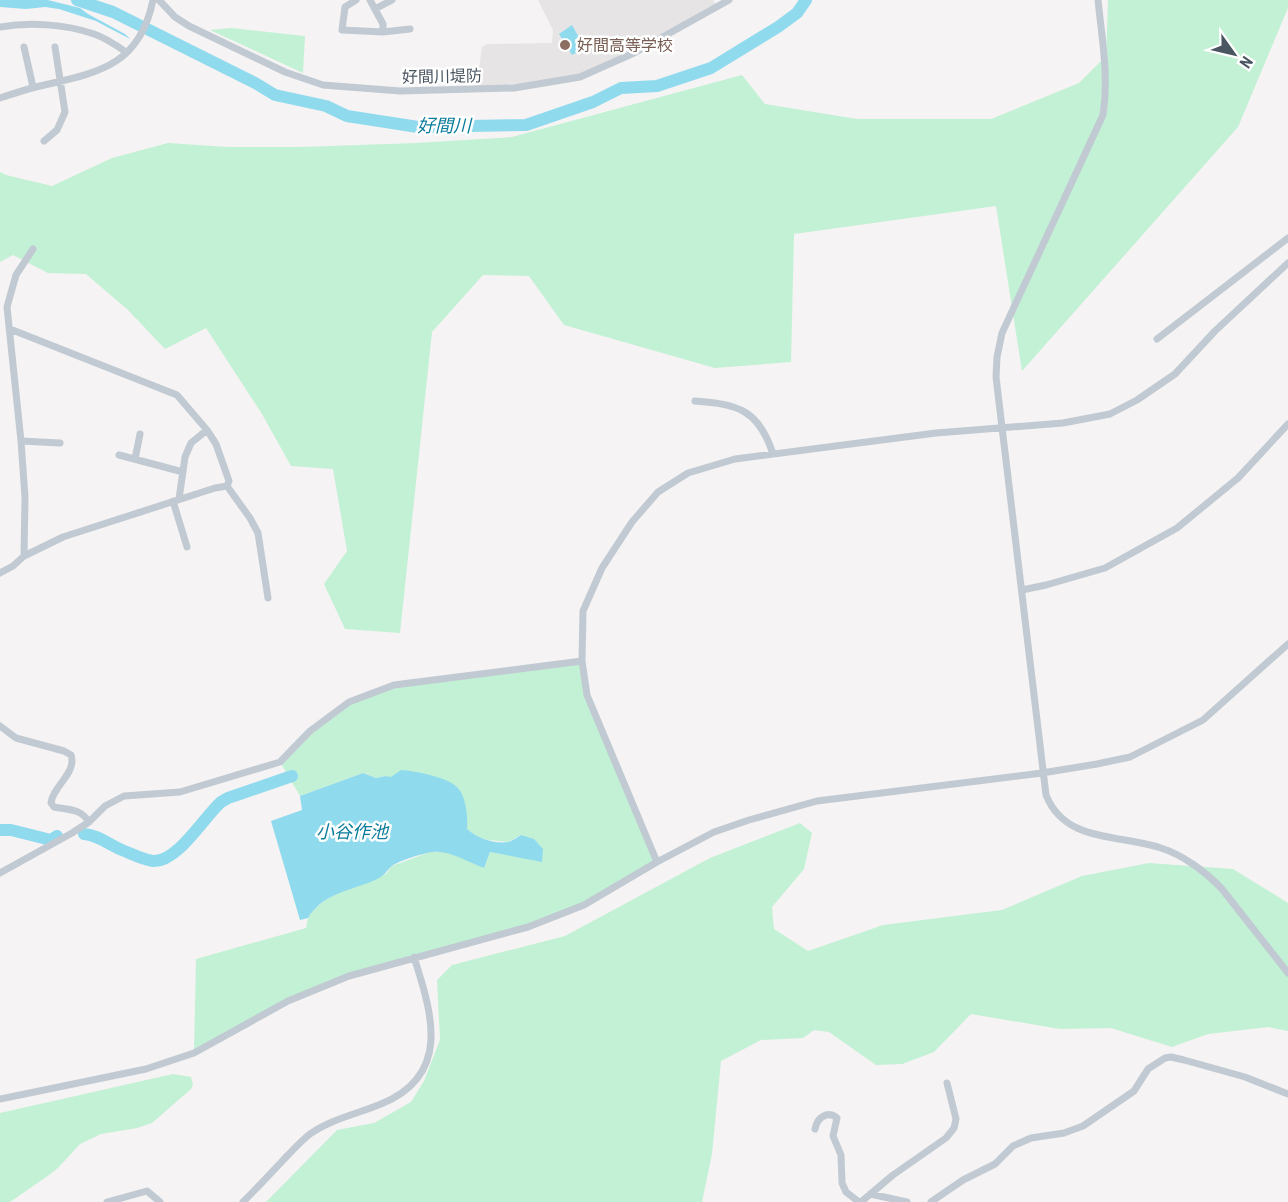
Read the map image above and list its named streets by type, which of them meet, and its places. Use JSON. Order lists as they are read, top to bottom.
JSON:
{
  "streets": {
    "street": ["好間川堤防"]
  },
  "water": ["好間川", "小谷作池"],
  "places": ["好間高等学校"],
  "north": "bottom right"
}
